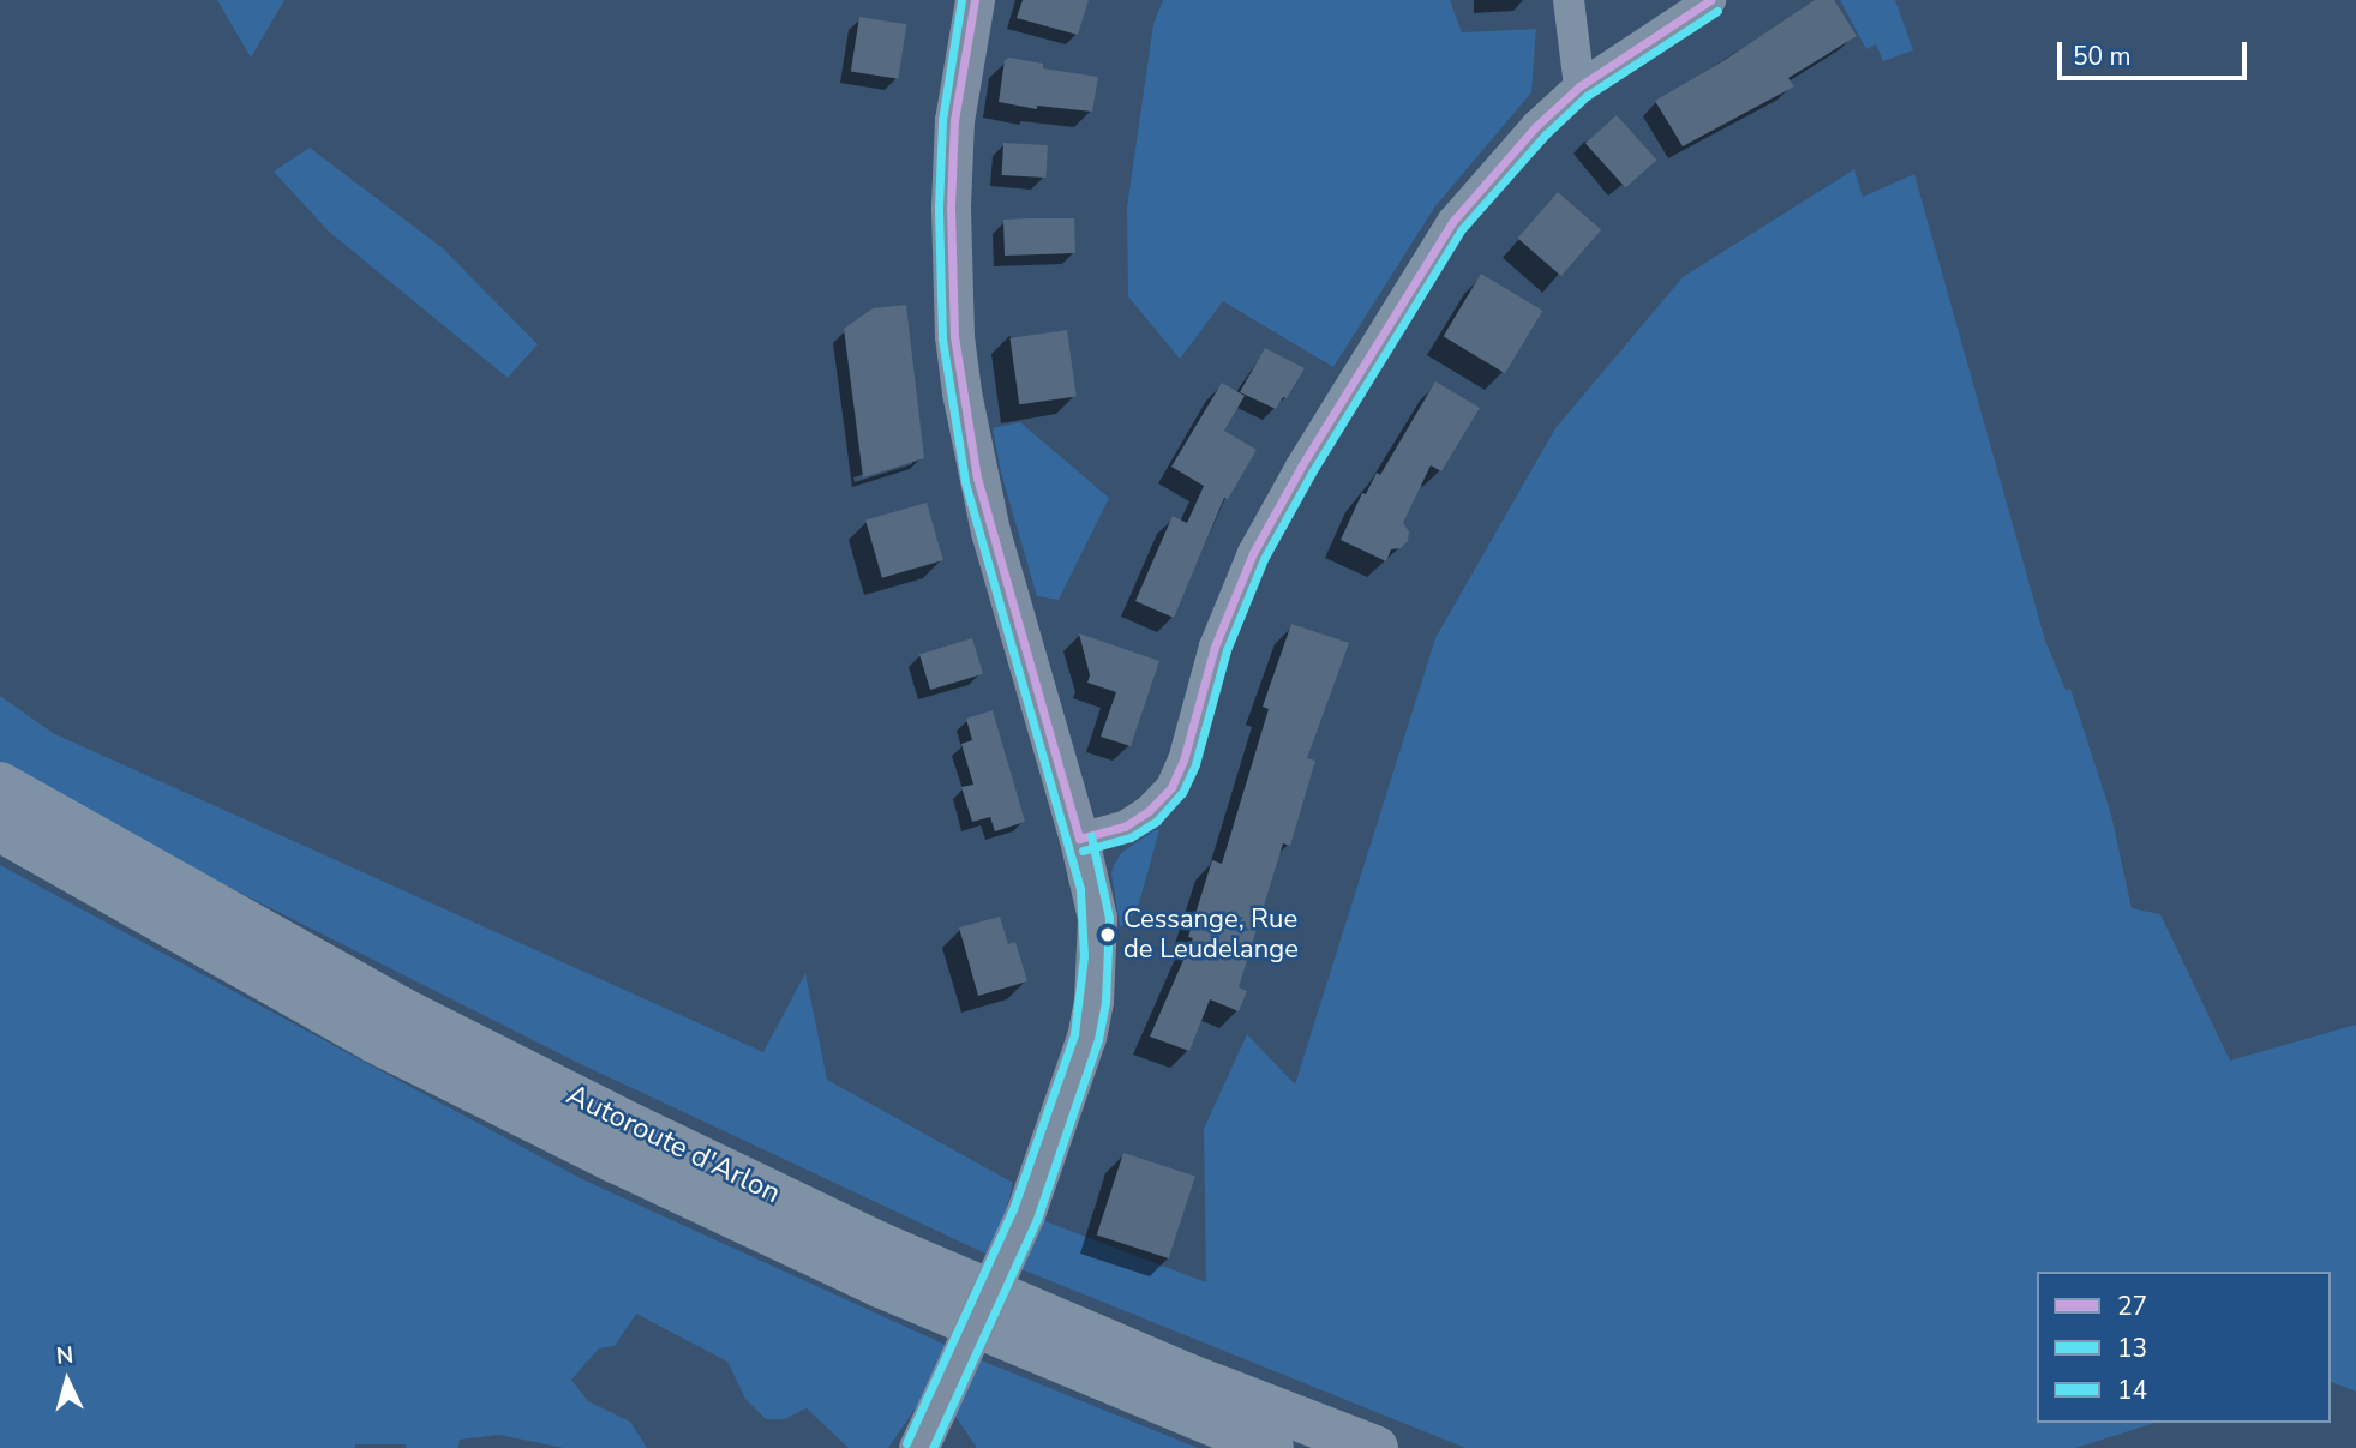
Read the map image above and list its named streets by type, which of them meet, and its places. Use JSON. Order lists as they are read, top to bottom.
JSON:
{
  "streets": {
    "highway": ["Autoroute d'Arlon"]
  },
  "places": ["Cessange, Rue de Leudelange"],
  "lines": ["transit line 27", "transit line 14", "transit line 13"],
  "legend": ["27", "13", "14"],
  "scale_bar": "50 m",
  "north": "top"
}
